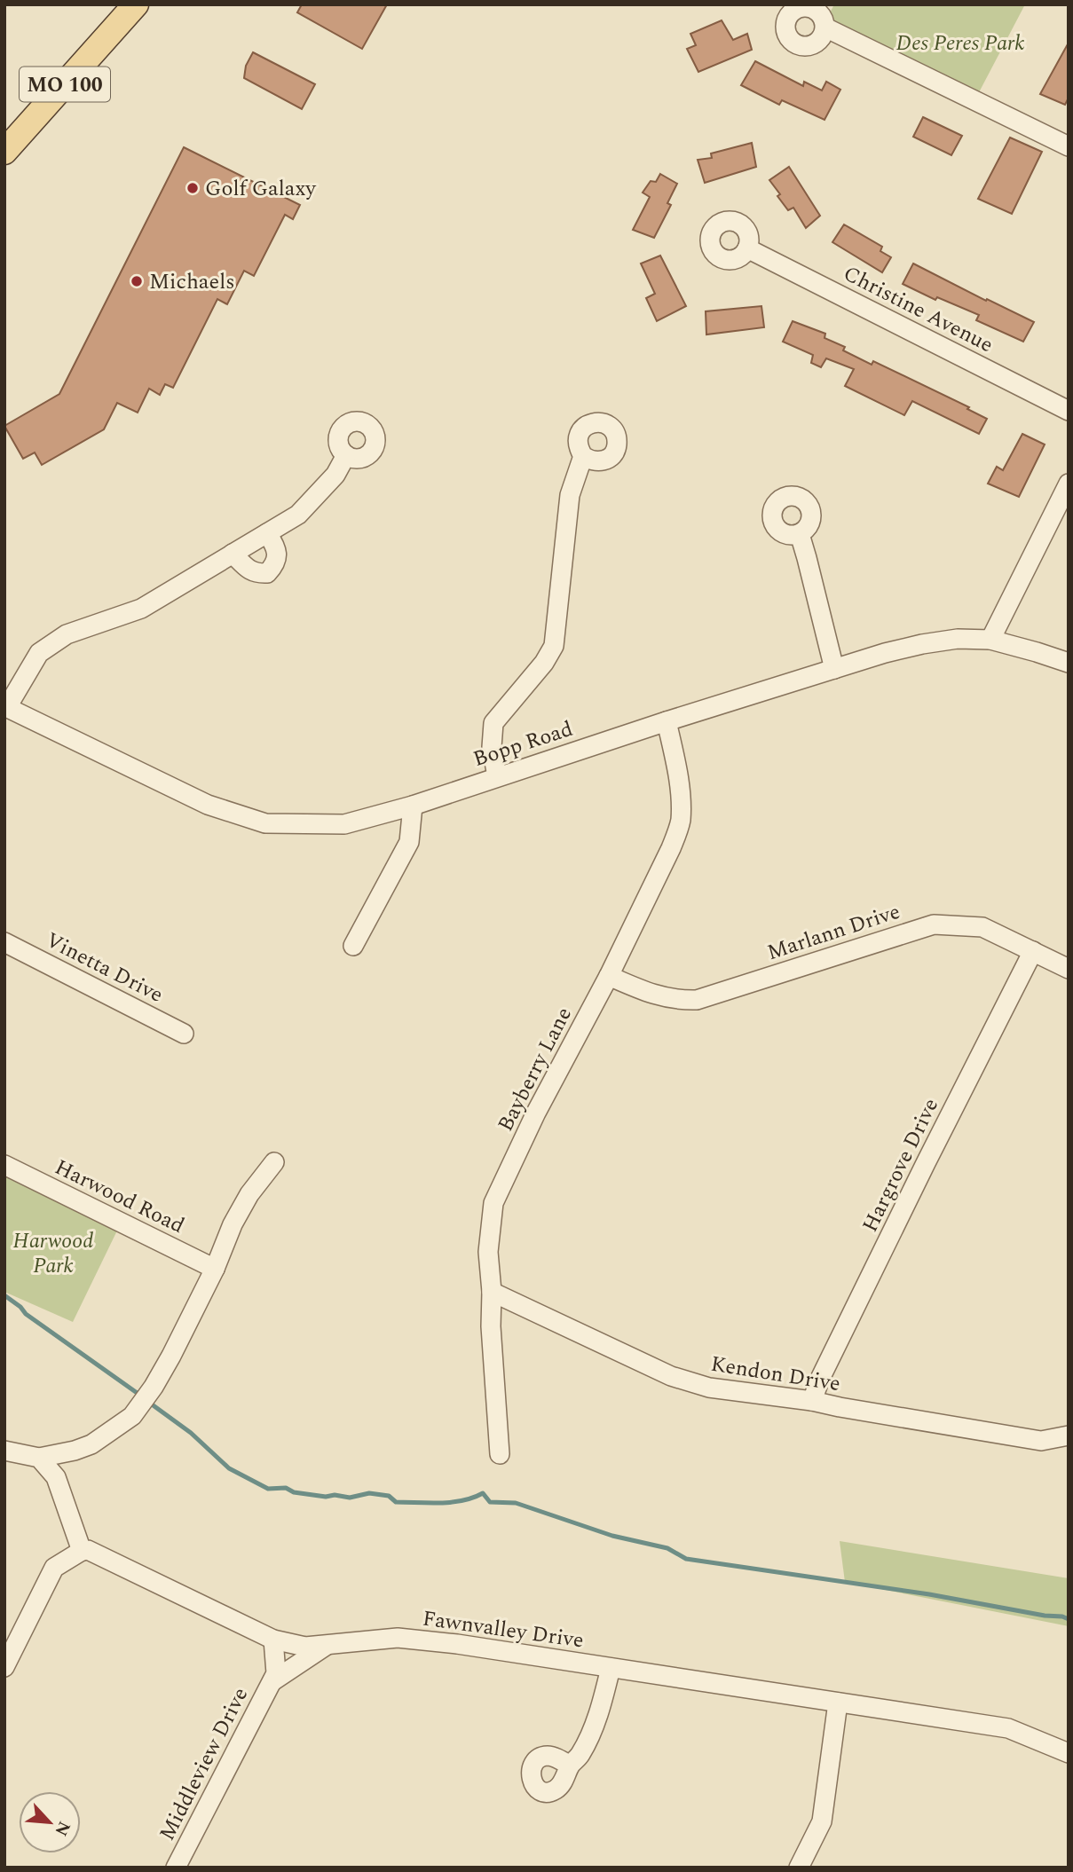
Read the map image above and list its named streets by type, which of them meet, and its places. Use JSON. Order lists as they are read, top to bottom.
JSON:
{
  "streets": {
    "main road": ["MO 100"],
    "street": [
      "Christine Avenue",
      "Bopp Road",
      "Marlann Drive",
      "Vinetta Drive",
      "Bayberry Lane",
      "Hargrove Drive",
      "Harwood Road",
      "Kendon Drive",
      "Fawnvalley Drive",
      "Middleview Drive"
    ]
  },
  "crossings": [
    ["Bopp Road", "Bayberry Lane"],
    ["Marlann Drive", "Bayberry Lane"],
    ["Marlann Drive", "Hargrove Drive"],
    ["Bayberry Lane", "Kendon Drive"],
    ["Hargrove Drive", "Kendon Drive"],
    ["Fawnvalley Drive", "Middleview Drive"]
  ],
  "parks": ["Des Peres Park", "Harwood Park"],
  "places": ["Golf Galaxy", "Michaels"],
  "north": "bottom right"
}
